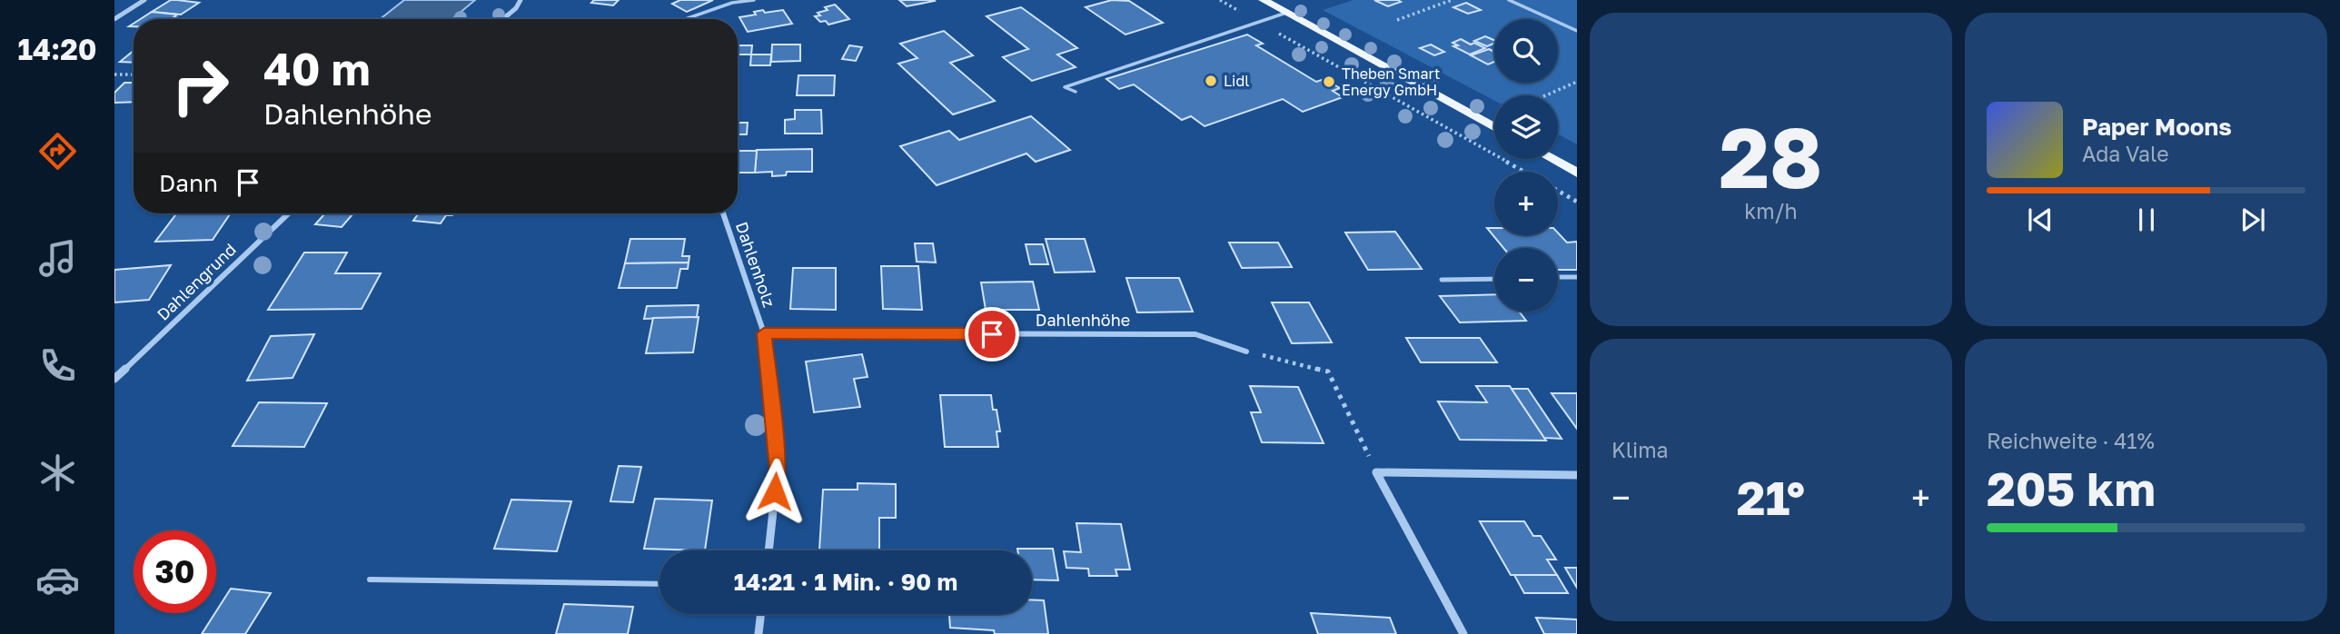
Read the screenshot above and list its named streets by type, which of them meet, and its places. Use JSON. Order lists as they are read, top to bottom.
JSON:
{
  "streets": {
    "street": ["Dahlenholz", "Dahlengrund", "Dahlenhöhe"]
  },
  "crossings": [
    ["Dahlenholz", "Dahlenhöhe"]
  ],
  "places": ["Lidl", "Theben Smart Energy GmbH"],
  "page": {
    "tabs": "14:20",
    "tile": [
      ["28", "km/h"],
      "Klima",
      ["Reichweite · 41%", "205 km"]
    ],
    "map_buttons": ["+", "−"],
    "turn": ["40 m", "Dahlenhöhe"],
    "song": ["Paper Moons", "Ada Vale"],
    "then": "Dann",
    "heat": ["−", "21°", "+"],
    "limit": "30",
    "trip": "14:21 · 1 Min. · 90 m"
  }
}
